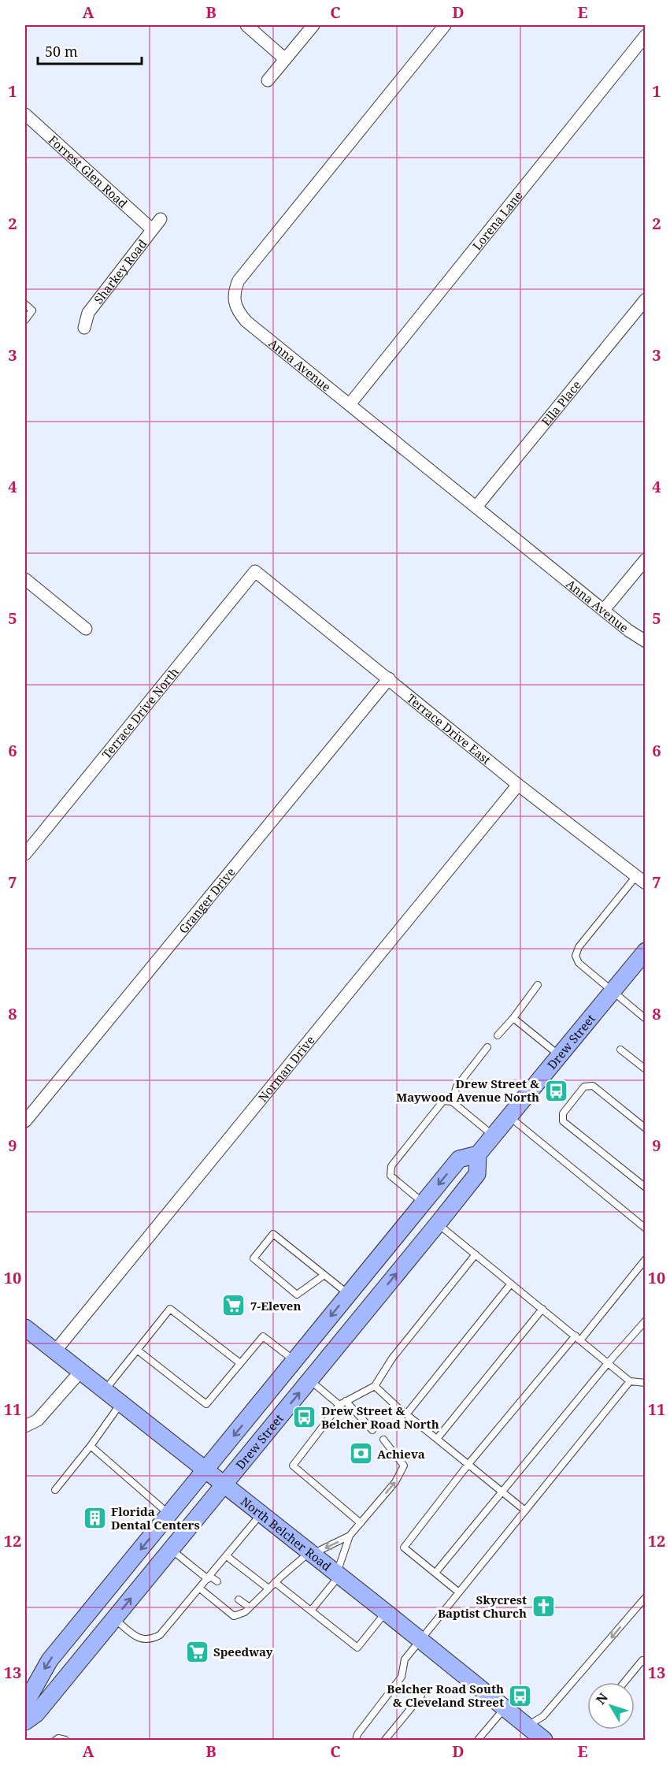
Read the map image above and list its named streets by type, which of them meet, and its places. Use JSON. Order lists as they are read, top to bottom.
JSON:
{
  "streets": {
    "main road": ["Drew Street", "North Belcher Road"],
    "street": [
      "Forrest Glen Road",
      "Lorena Lane",
      "Sharkey Road",
      "Anna Avenue",
      "Ella Place",
      "Terrace Drive North",
      "Terrace Drive East",
      "Granger Drive",
      "Norman Drive"
    ]
  },
  "crossings": [
    ["Forrest Glen Road", "Sharkey Road"],
    ["Lorena Lane", "Anna Avenue"],
    ["Anna Avenue", "Ella Place"],
    ["Terrace Drive North", "Terrace Drive East"],
    ["Terrace Drive East", "Granger Drive"],
    ["Terrace Drive East", "Norman Drive"],
    ["Drew Street", "North Belcher Road"],
    ["Norman Drive", "North Belcher Road"]
  ],
  "places": {
    "bus stop": ["Drew Street & Maywood Avenue North", "Drew Street & Belcher Road North", "Belcher Road South & Cleveland Street"],
    "supermarket": ["7-Eleven", "Speedway"],
    "bank": ["Achieva"],
    "building": ["Florida Dental Centers"],
    "church": ["Skycrest Baptist Church"]
  },
  "scale_bar": "50 m",
  "north": "top left",
  "grid": {
    "columns": [
      "A",
      "B",
      "C",
      "D",
      "E"
    ],
    "rows": [
      "1",
      "2",
      "3",
      "4",
      "5",
      "6",
      "7",
      "8",
      "9",
      "10",
      "11",
      "12",
      "13"
    ]
  }
}
